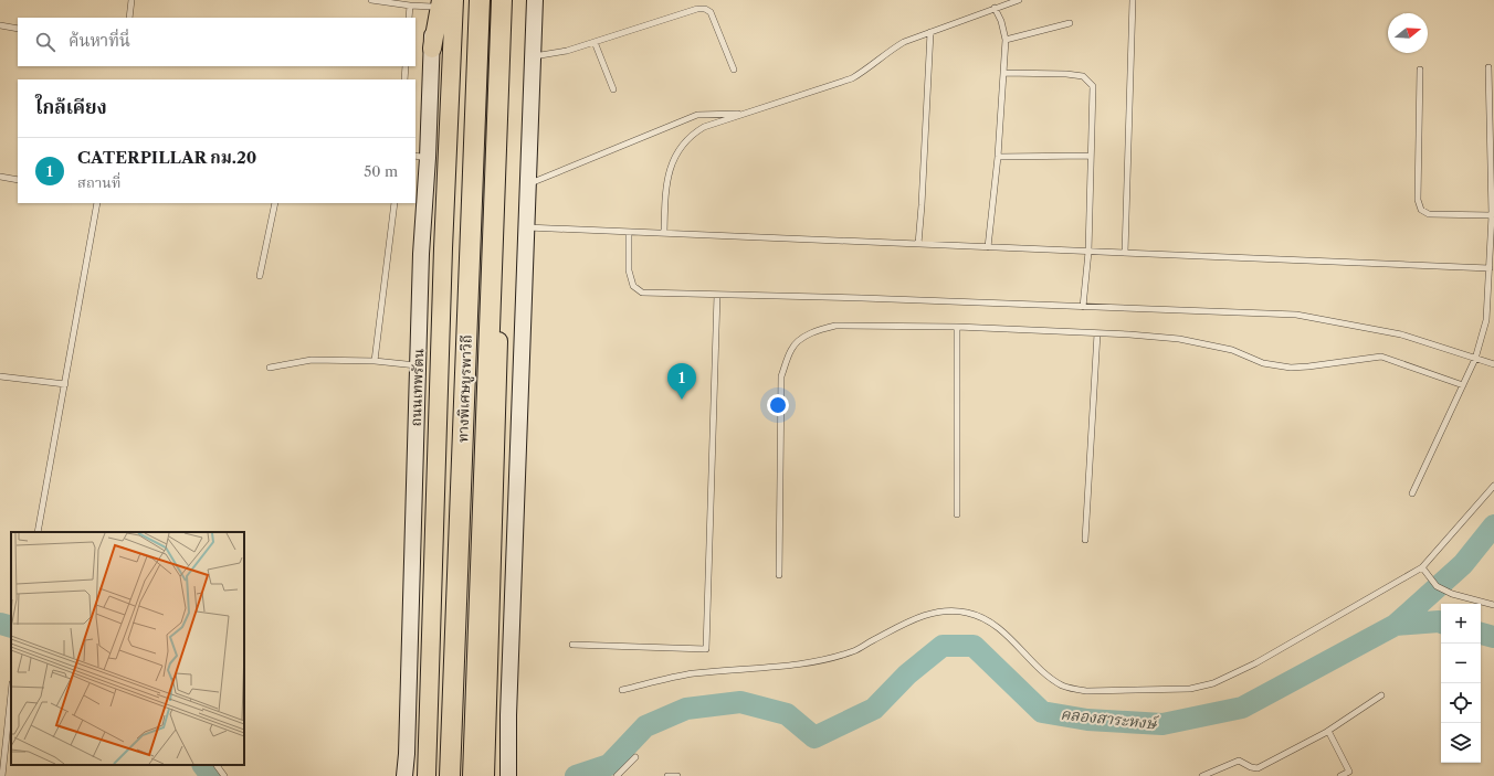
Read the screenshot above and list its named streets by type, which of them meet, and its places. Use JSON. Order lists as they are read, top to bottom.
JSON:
{
  "streets": {
    "highway": ["ถนนเทพรัตน", "ทางพิเศษบูรพาวิถี"]
  },
  "water": ["คลองสาระหงษ์"],
  "north": "right",
  "page": {
    "search": "ค้นหาที่นี่",
    "heading": "ใกล้เคียง",
    "list": [
      {
        "mark": "1",
        "name": "CATERPILLAR กม.20",
        "note": "สถานที่",
        "value": "50 m"
      }
    ],
    "pins": "1",
    "map_buttons": ["+", "−"]
  }
}
